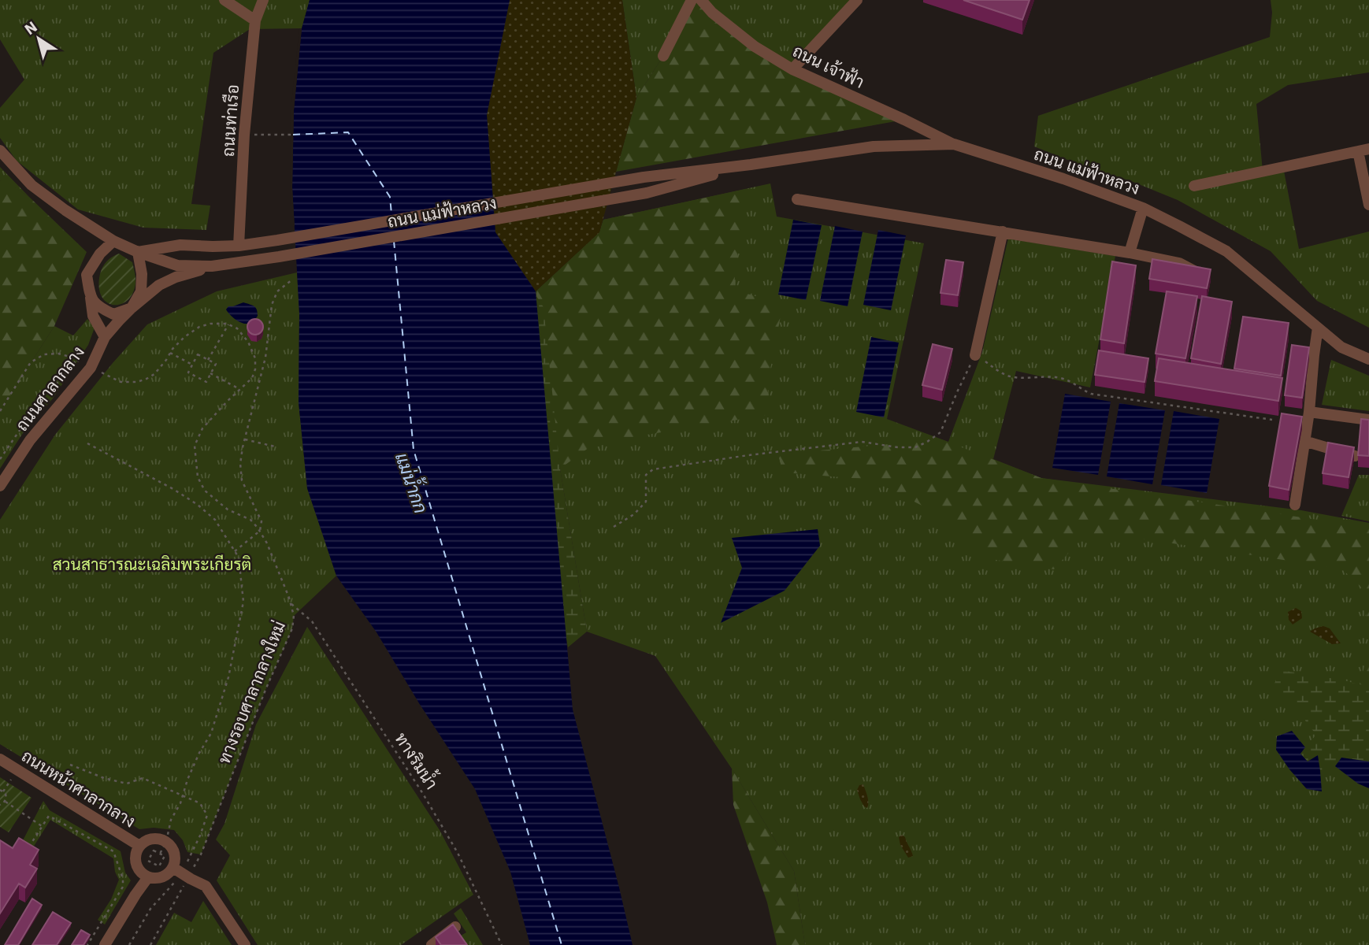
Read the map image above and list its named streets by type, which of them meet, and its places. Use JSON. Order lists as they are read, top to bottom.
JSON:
{
  "streets": {
    "street": [
      "ถนน เจ้าฟ้า",
      "ถนนท่าเรือ",
      "ถนน แม่ฟ้าหลวง",
      "ถนนศาลากลาง",
      "ถนนหน้าศาลากลาง"
    ],
    "path": ["ทางรอบศาลากลางใหม่", "ทางริมน้ำ"]
  },
  "crossings": [
    ["ถนน เจ้าฟ้า", "ถนน แม่ฟ้าหลวง"],
    ["ถนนท่าเรือ", "ถนน แม่ฟ้าหลวง"],
    ["ถนน แม่ฟ้าหลวง", "ถนนศาลากลาง"],
    ["ทางรอบศาลากลางใหม่", "ทางริมน้ำ"]
  ],
  "water": ["แม่น้ำกก"],
  "parks": ["สวนสาธารณะเฉลิมพระเกียรติ"],
  "north": "top left"
}
